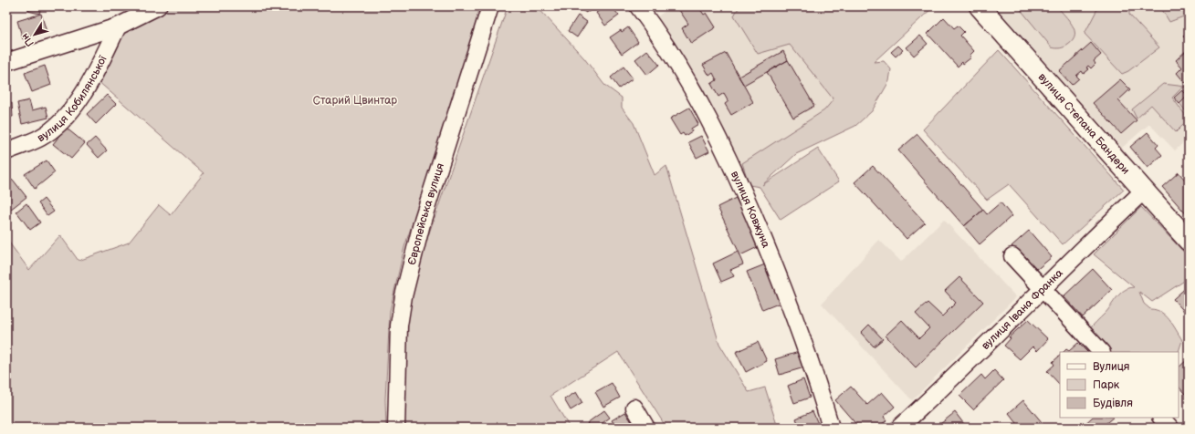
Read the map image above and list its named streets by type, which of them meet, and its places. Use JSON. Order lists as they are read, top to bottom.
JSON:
{
  "streets": {
    "main road": ["вулиця Степана Бандери"],
    "street": [
      "вулиця Кобилянської",
      "вулиця Ковжуна",
      "Європейська вулиця",
      "вулиця Івана Франка"
    ]
  },
  "crossings": [
    ["вулиця Степана Бандери", "вулиця Івана Франка"]
  ],
  "parks": ["Старий Цвинтар"],
  "legend": ["Вулиця", "Парк", "Будівля"],
  "north": "bottom left"
}
